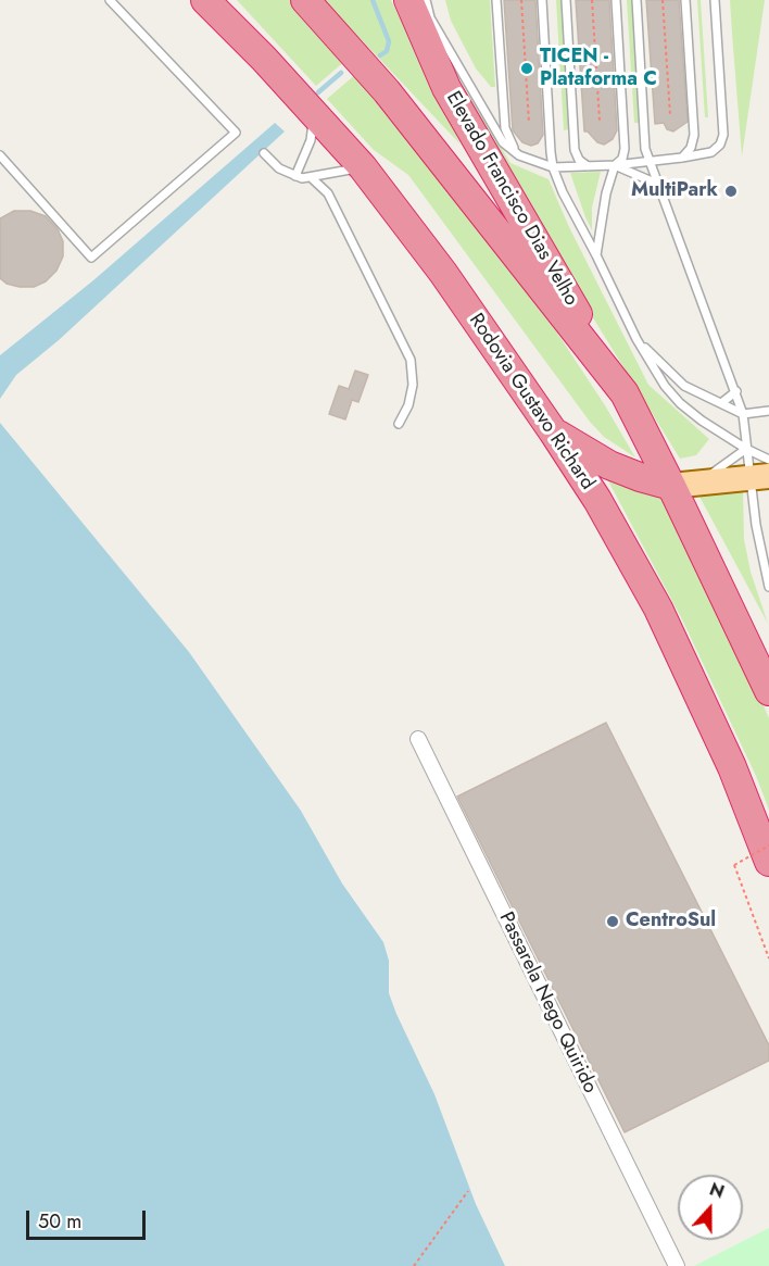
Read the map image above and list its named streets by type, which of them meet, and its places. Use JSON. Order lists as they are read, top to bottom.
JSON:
{
  "streets": {
    "highway": ["Elevado Francisco Dias Velho", "Rodovia Gustavo Richard"],
    "street": ["Passarela Nego Quirido"]
  },
  "places": ["TICEN - Plataforma C", "MultiPark", "CentroSul"],
  "scale_bar": "50 m",
  "north": "top"
}
